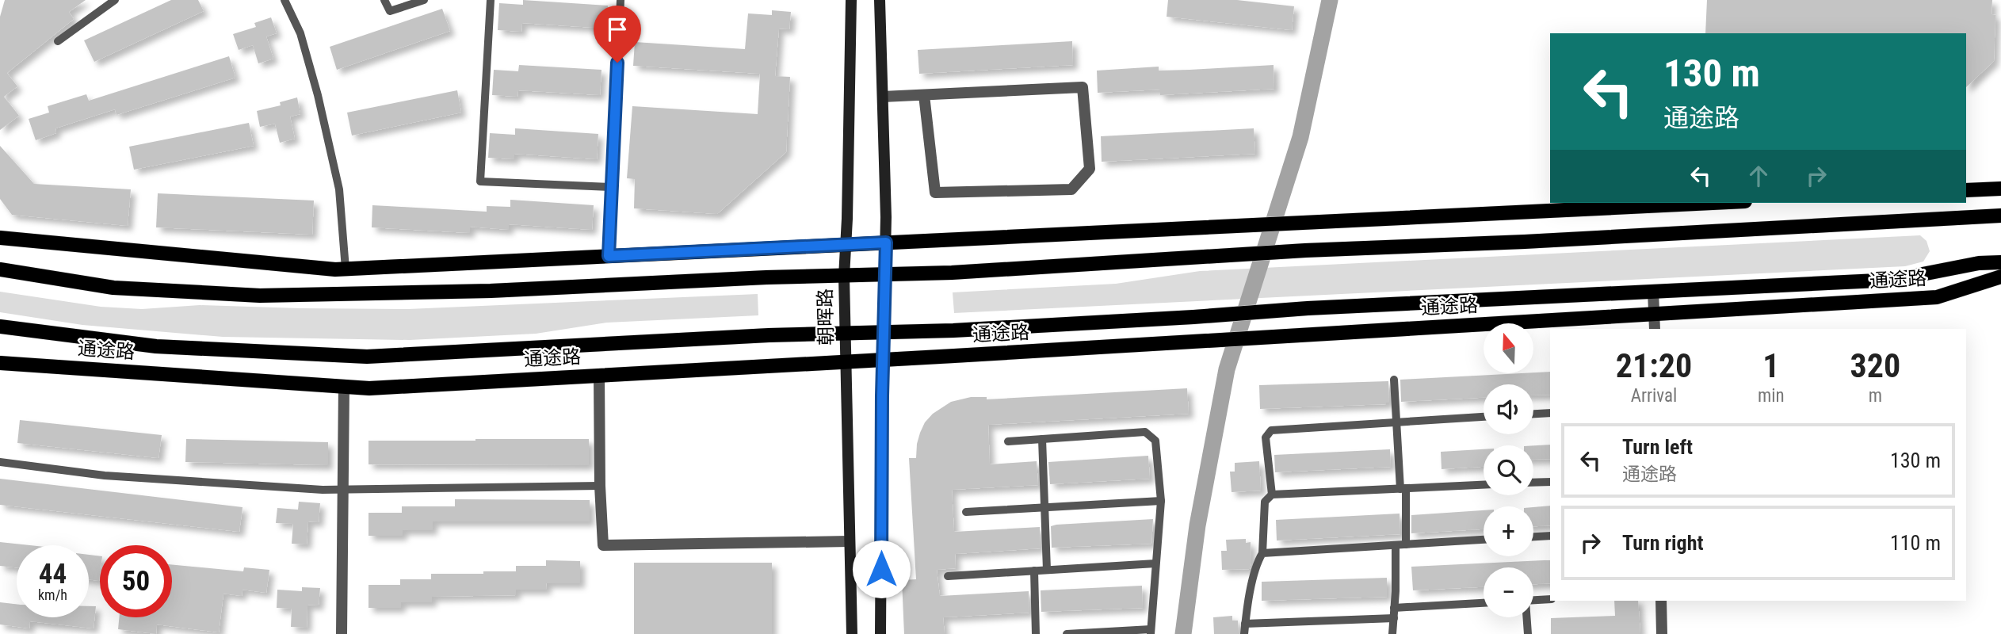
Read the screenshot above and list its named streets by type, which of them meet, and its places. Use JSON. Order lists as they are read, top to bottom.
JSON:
{
  "streets": {
    "main road": ["通途路", "朝晖路"]
  },
  "crossings": [
    ["通途路", "朝晖路"]
  ],
  "north": "top",
  "page": {
    "turn": ["130 m", "通途路"],
    "map_buttons": ["+", "−"],
    "eta": [
      "21:20",
      "Arrival",
      "1",
      "min",
      "320",
      "m"
    ],
    "list": [
      {
        "name": "Turn left",
        "note": "通途路",
        "value": "130 m"
      },
      {
        "name": "Turn right",
        "value": "110 m"
      }
    ],
    "speed": "44 km/h",
    "limit": "50"
  }
}
